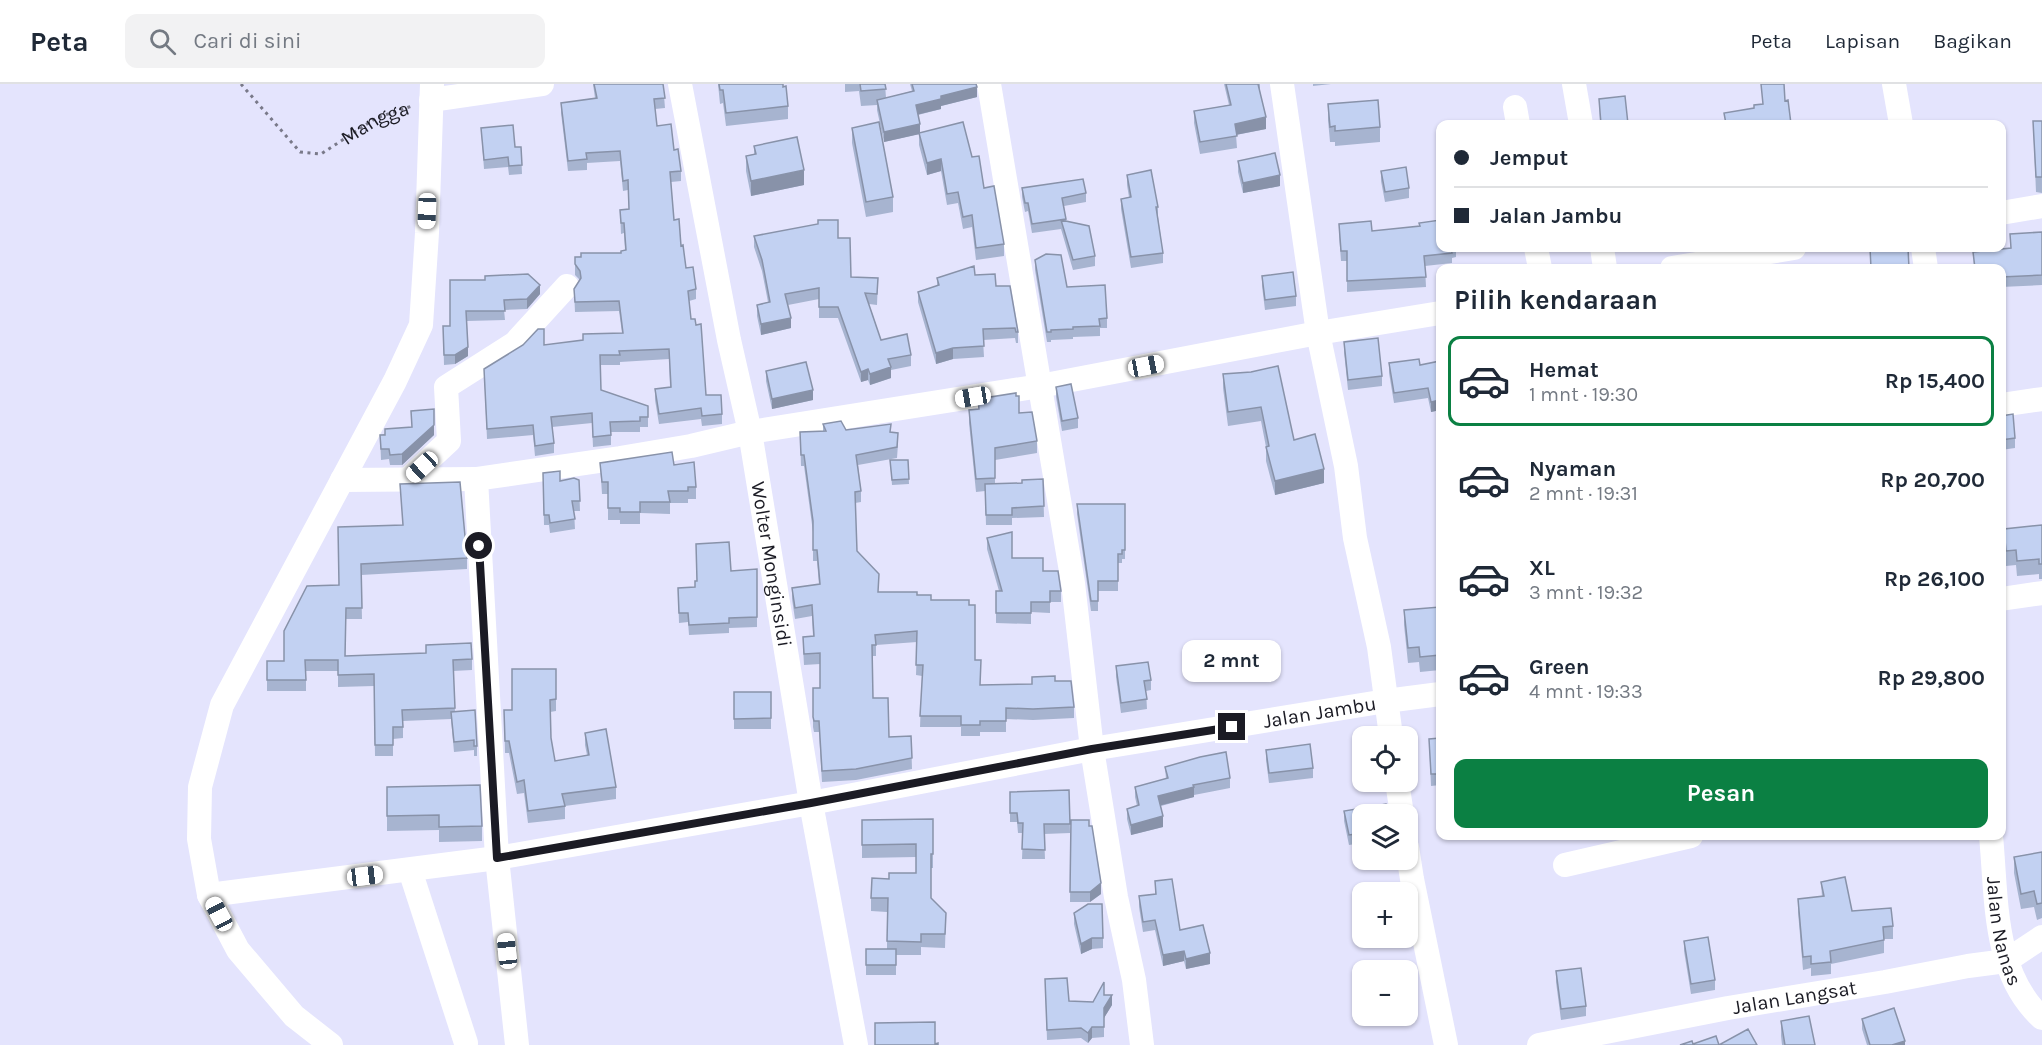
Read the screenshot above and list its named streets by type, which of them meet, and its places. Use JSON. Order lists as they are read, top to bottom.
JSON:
{
  "streets": {
    "street": [
      "Mangga",
      "Wolter Monginsidi",
      "Jalan Jambu",
      "Jalan Nanas",
      "Jalan Langsat"
    ]
  },
  "crossings": [
    ["Wolter Monginsidi", "Jalan Jambu"],
    ["Jalan Nanas", "Jalan Langsat"]
  ],
  "page": {
    "header": "Peta",
    "search": "Cari di sini",
    "nav": ["Peta", "Lapisan", "Bagikan"],
    "banner": ["Jemput", "Jalan Jambu"],
    "heading": "Pilih kendaraan",
    "list": [
      {
        "name": "Hemat",
        "note": "1 mnt · 19:30",
        "value": "Rp 15,400"
      },
      {
        "name": "Nyaman",
        "note": "2 mnt · 19:31",
        "value": "Rp 20,700"
      },
      {
        "name": "XL",
        "note": "3 mnt · 19:32",
        "value": "Rp 26,100"
      },
      {
        "name": "Green",
        "note": "4 mnt · 19:33",
        "value": "Rp 29,800"
      }
    ],
    "bubble": "2 mnt",
    "map_buttons": ["+", "−"],
    "buttons": "Pesan"
  }
}
